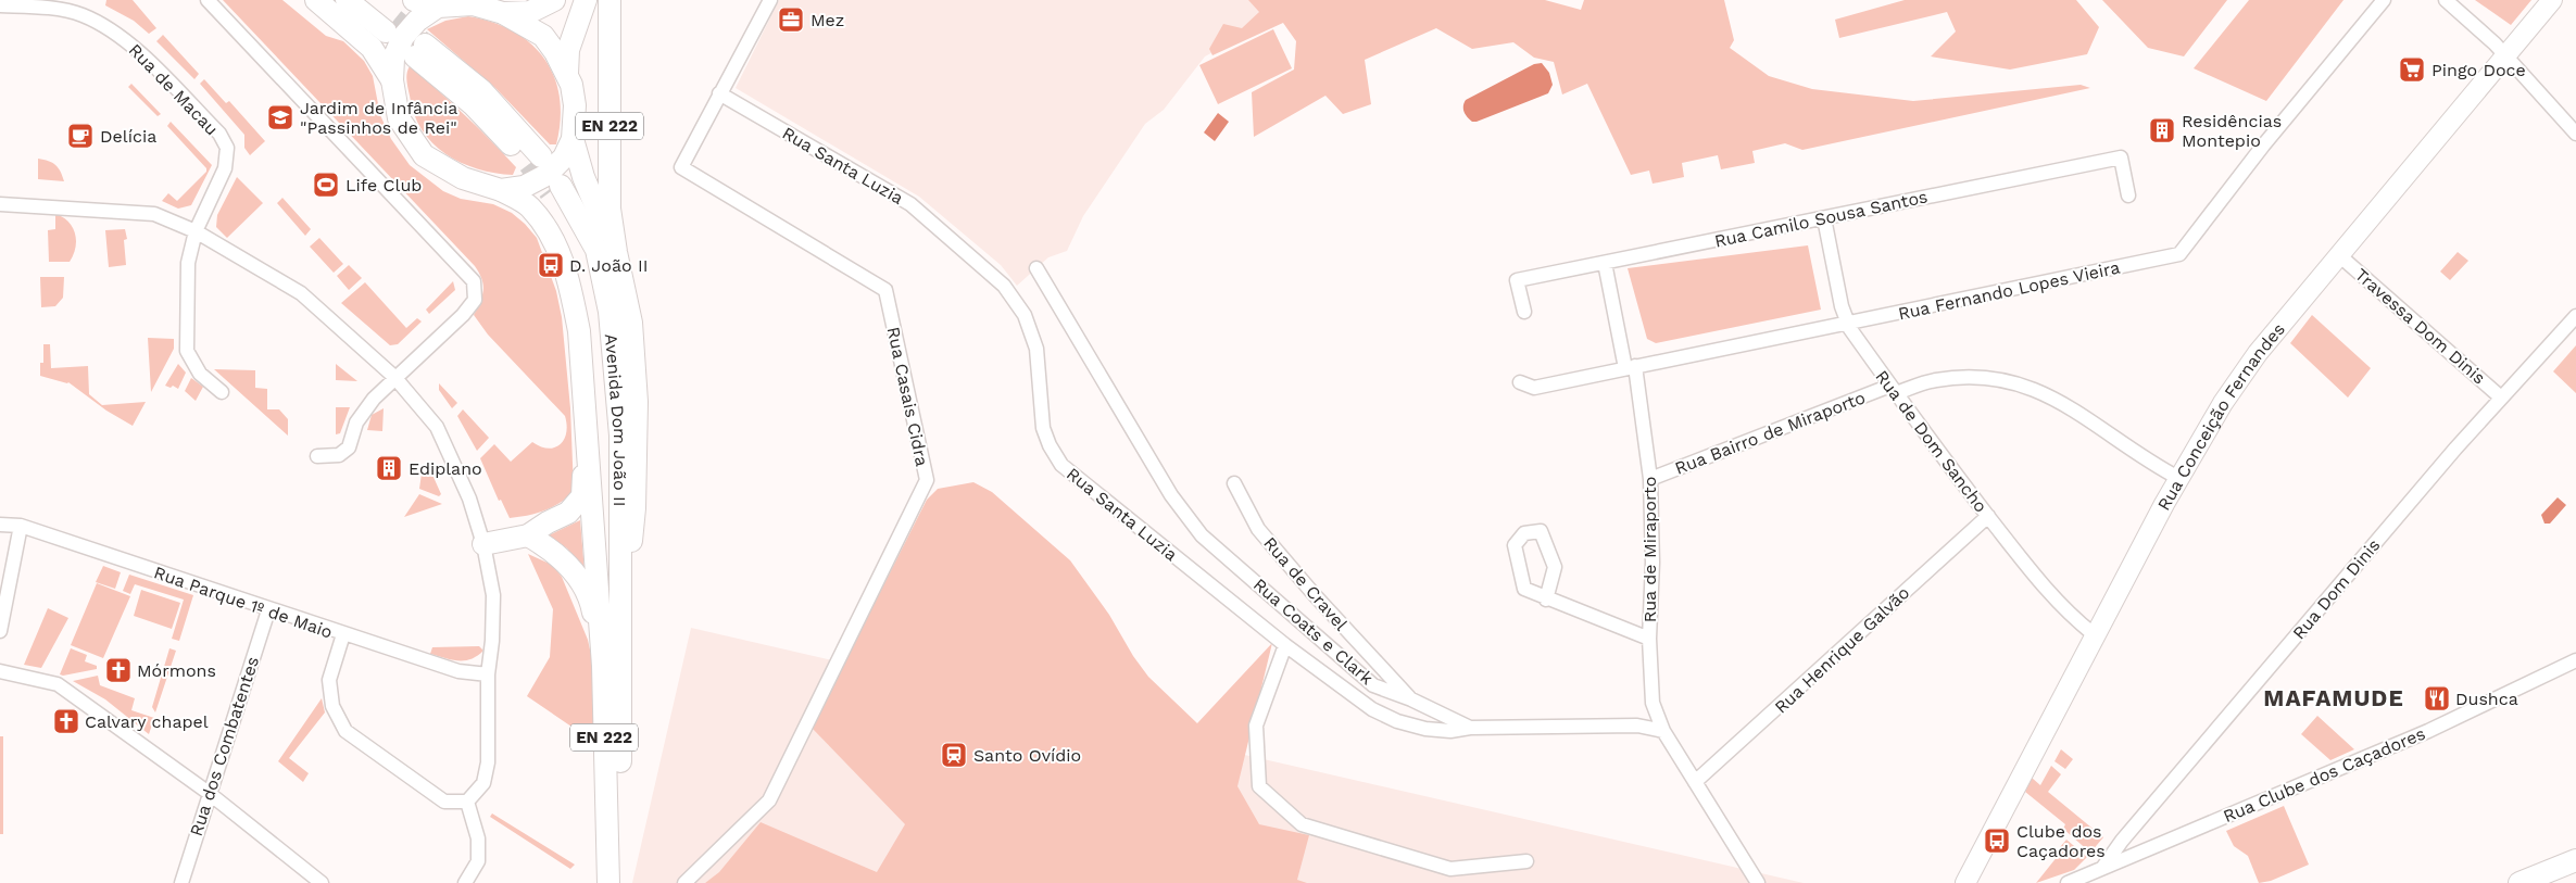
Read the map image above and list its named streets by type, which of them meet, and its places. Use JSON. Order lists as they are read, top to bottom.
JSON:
{
  "streets": {
    "main road": ["EN 222", "Rua Conceição Fernandes", "Avenida Dom João II"],
    "street": [
      "Rua de Macau",
      "Rua Santa Luzia",
      "Rua Camilo Sousa Santos",
      "Rua Fernando Lopes Vieira",
      "Travessa Dom Dinis",
      "Rua Casais Cidra",
      "Rua Bairro de Miraporto",
      "Rua de Dom Sancho",
      "Rua de Miraporto",
      "Rua de Cravel",
      "Rua Dom Dinis",
      "Rua Parque 1º de Maio",
      "Rua Coats e Clark",
      "Rua Henrique Galvão",
      "Rua dos Combatentes",
      "Rua Clube dos Caçadores"
    ]
  },
  "crossings": [
    ["EN 222", "Avenida Dom João II"],
    ["Rua Santa Luzia", "Rua Casais Cidra"],
    ["Rua Santa Luzia", "Rua Coats e Clark"],
    ["Rua Camilo Sousa Santos", "Rua de Dom Sancho"],
    ["Rua Camilo Sousa Santos", "Rua de Miraporto"],
    ["Rua Fernando Lopes Vieira", "Rua de Dom Sancho"],
    ["Rua Fernando Lopes Vieira", "Rua de Miraporto"],
    ["Travessa Dom Dinis", "Rua Conceição Fernandes"],
    ["Travessa Dom Dinis", "Rua Dom Dinis"],
    ["Rua Conceição Fernandes", "Rua Bairro de Miraporto"],
    ["Rua Conceição Fernandes", "Rua de Dom Sancho"],
    ["Rua Bairro de Miraporto", "Rua de Dom Sancho"],
    ["Rua Bairro de Miraporto", "Rua de Miraporto"],
    ["Rua de Dom Sancho", "Rua Henrique Galvão"],
    ["Rua de Miraporto", "Rua Coats e Clark"],
    ["Rua de Cravel", "Rua Coats e Clark"],
    ["Rua Dom Dinis", "Rua Clube dos Caçadores"],
    ["Rua Parque 1º de Maio", "Rua dos Combatentes"]
  ],
  "districts": ["MAFAMUDE"],
  "places": {
    "office": ["Mez"],
    "supermarket": ["Pingo Doce"],
    "school or university": ["Jardim de Infância \"Passinhos de Rei\""],
    "building": ["Residências Montepio", "Ediplano"],
    "cafe": ["Delícia"],
    "sports": ["Life Club"],
    "bus stop": ["D. João II", "Clube dos Caçadores"],
    "church": ["Mórmons", "Calvary chapel"],
    "restaurant": ["Dushca"],
    "station": ["Santo Ovídio"]
  }
}
